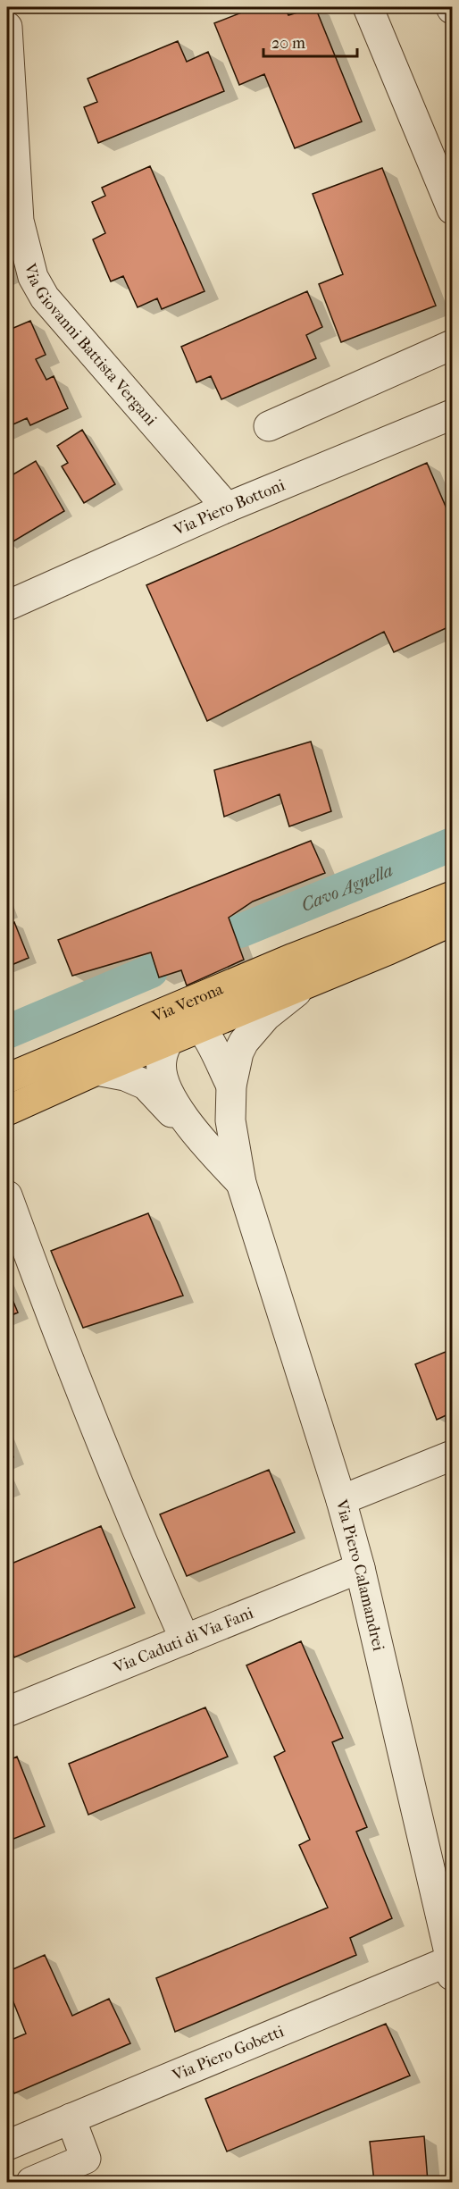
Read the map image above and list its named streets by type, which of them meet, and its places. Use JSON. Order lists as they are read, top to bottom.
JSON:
{
  "streets": {
    "main road": ["Via Verona"],
    "street": [
      "Via Giovanni Battista Vergani",
      "Via Piero Bottoni",
      "Via Piero Calamandrei",
      "Via Caduti di Via Fani",
      "Via Piero Gobetti"
    ]
  },
  "crossings": [
    ["Via Giovanni Battista Vergani", "Via Piero Bottoni"],
    ["Via Verona", "Via Piero Calamandrei"],
    ["Via Piero Calamandrei", "Via Caduti di Via Fani"],
    ["Via Piero Calamandrei", "Via Piero Gobetti"]
  ],
  "water": ["Cavo Agnella"],
  "scale_bar": "20 m"
}
